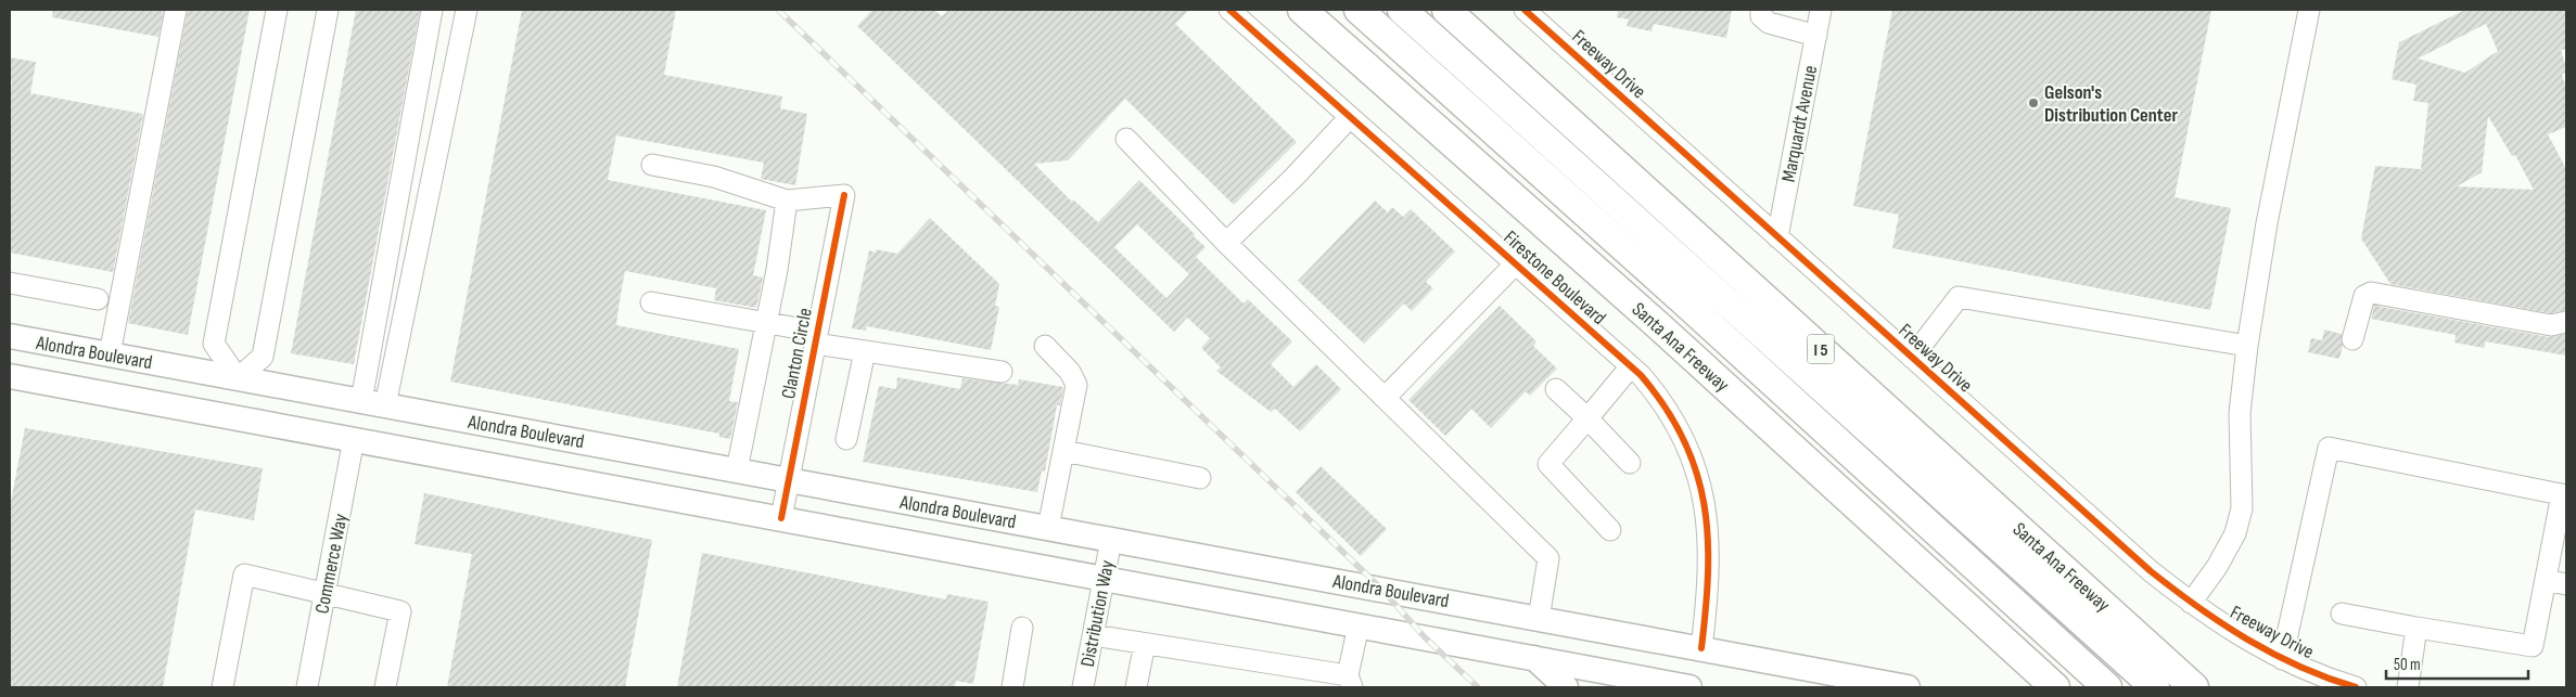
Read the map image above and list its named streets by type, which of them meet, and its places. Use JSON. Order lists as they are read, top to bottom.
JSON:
{
  "streets": {
    "highway": ["Santa Ana Freeway", "I 5"],
    "main road": ["Alondra Boulevard"],
    "street": [
      "Freeway Drive",
      "Marquardt Avenue",
      "Firestone Boulevard",
      "Clanton Circle",
      "Commerce Way",
      "Distribution Way"
    ]
  },
  "crossings": [
    ["Freeway Drive", "Marquardt Avenue"],
    ["Firestone Boulevard", "Alondra Boulevard"],
    ["Alondra Boulevard", "Clanton Circle"],
    ["Alondra Boulevard", "Commerce Way"],
    ["Alondra Boulevard", "Distribution Way"]
  ],
  "places": ["Gelson's Distribution Center"],
  "scale_bar": "50 m"
}
